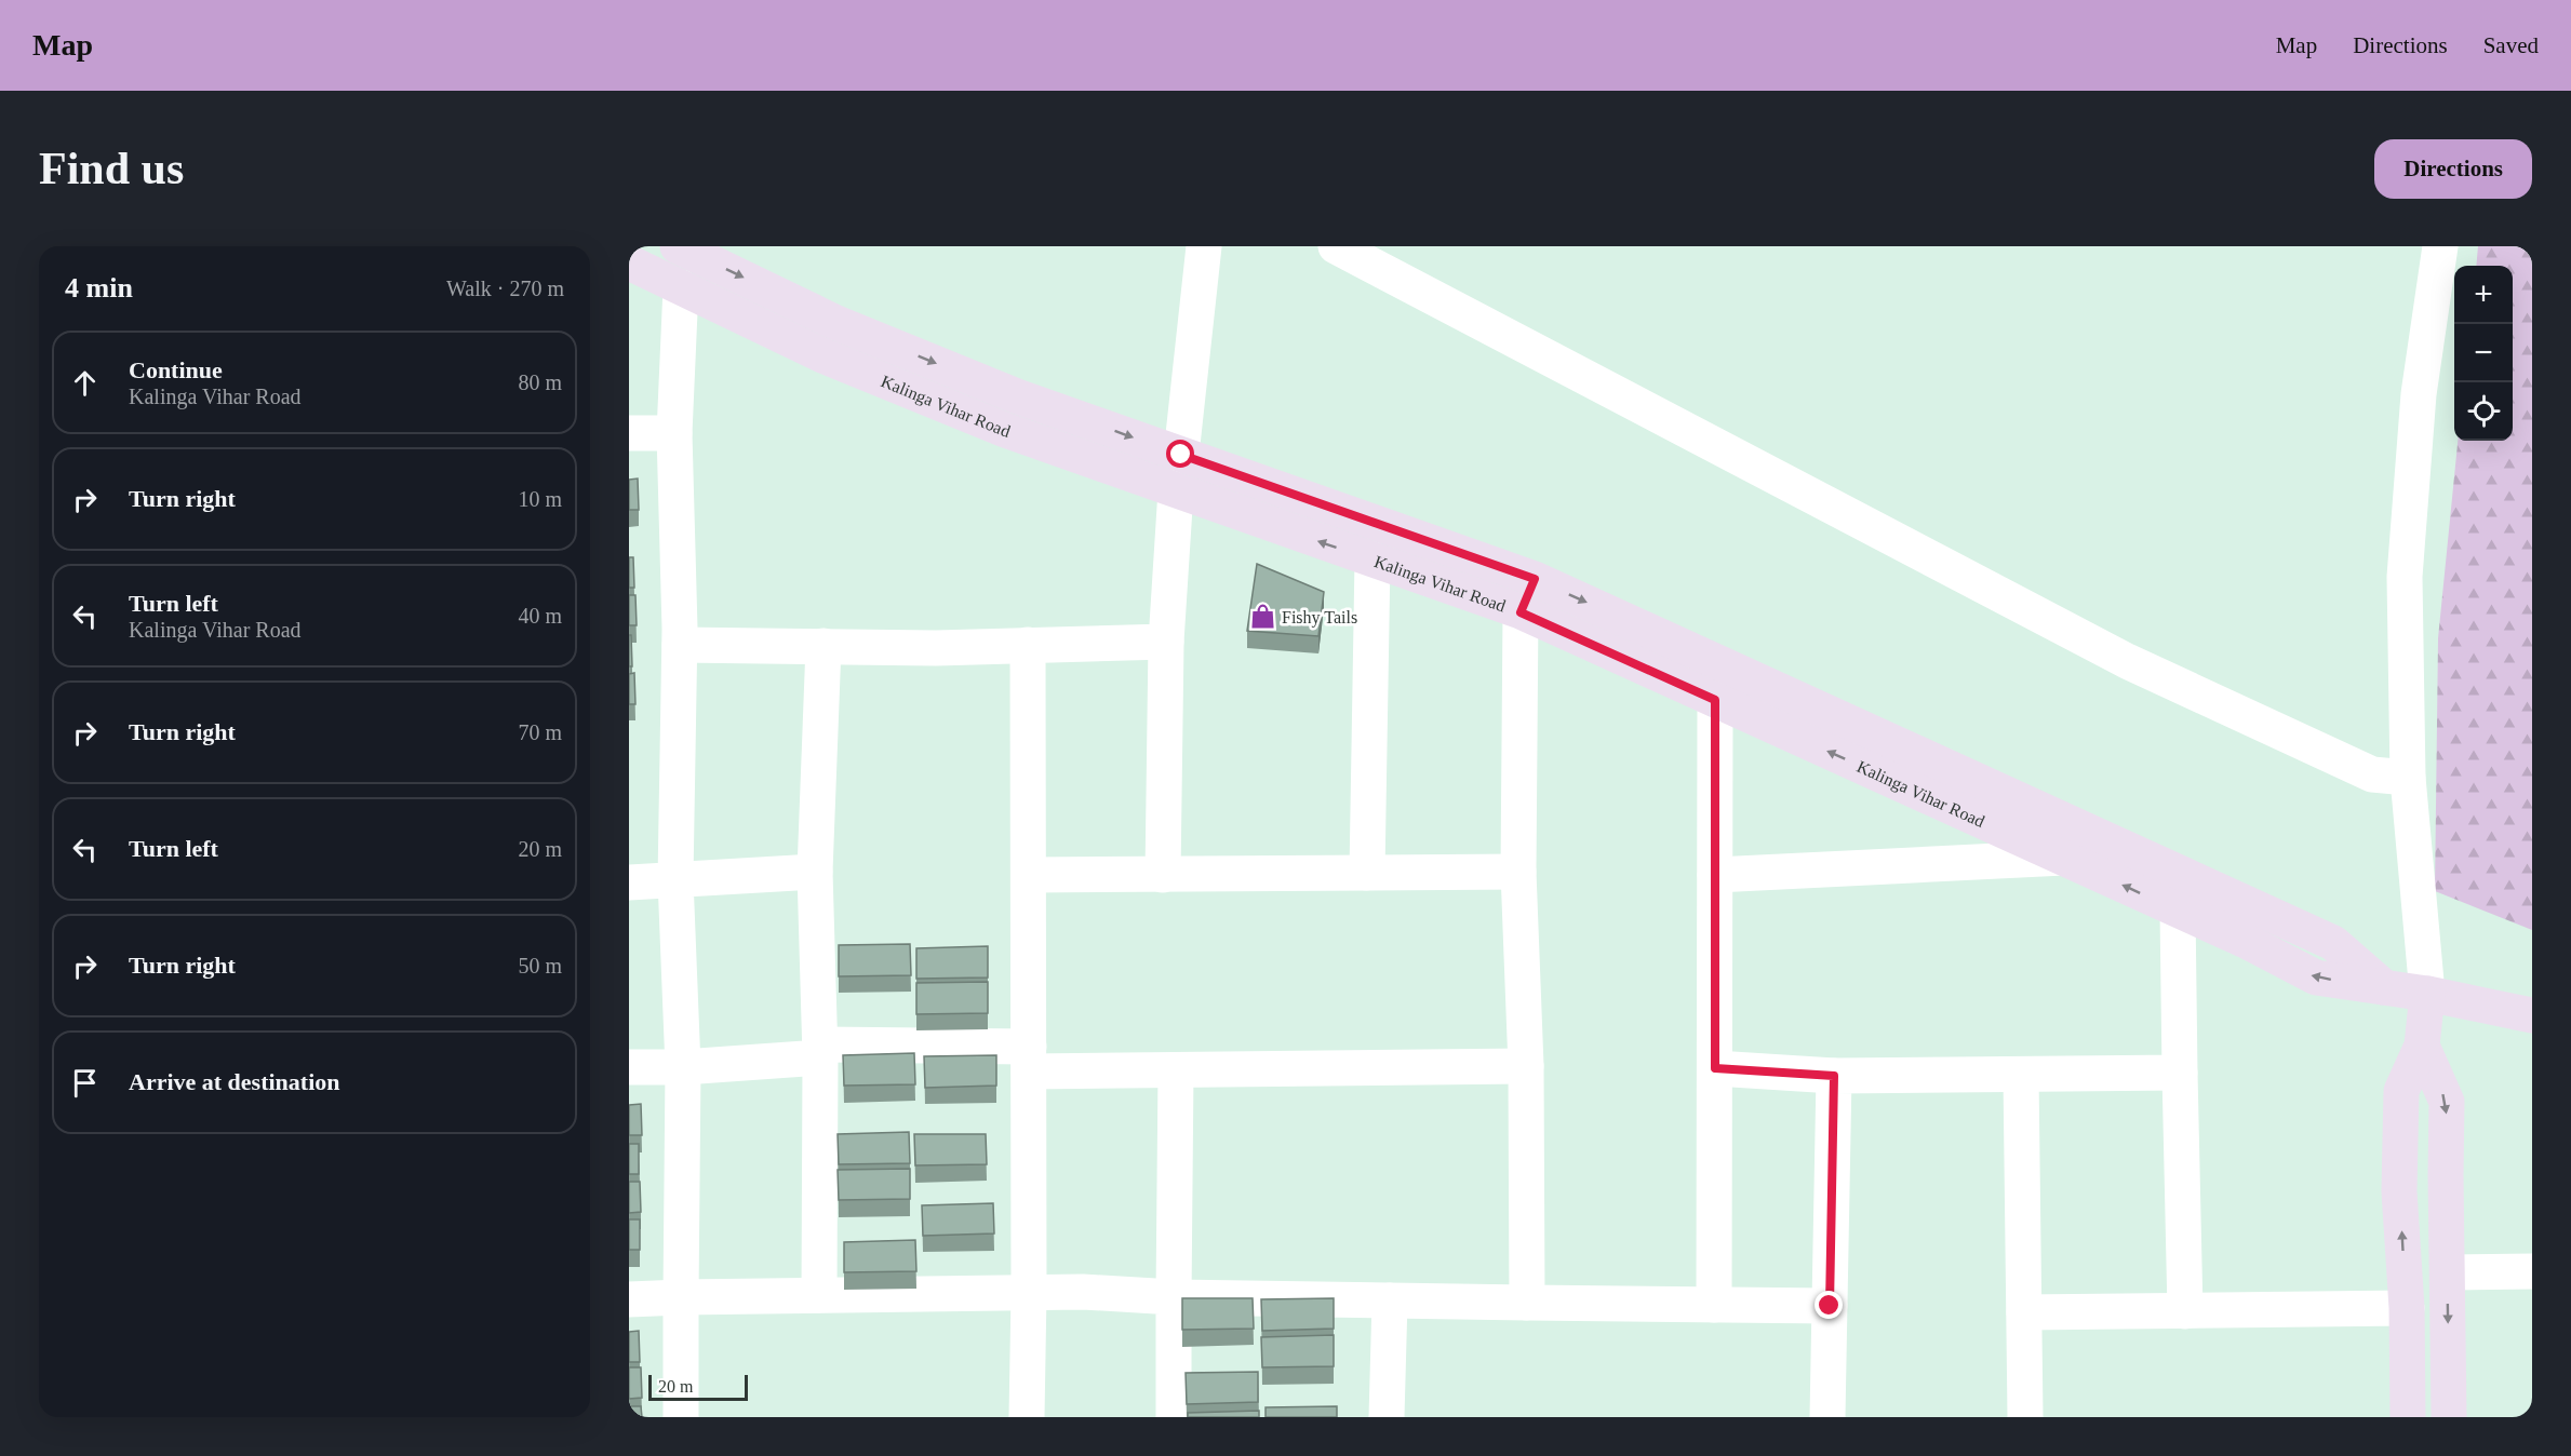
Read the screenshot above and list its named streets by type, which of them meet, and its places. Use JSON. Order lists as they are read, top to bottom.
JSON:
{
  "streets": {
    "street": ["Kalinga Vihar Road"]
  },
  "places": {
    "shop": ["Fishy Tails"]
  },
  "scale_bar": "20 m",
  "page": {
    "header": "Map",
    "nav": ["Map", "Directions", "Saved"],
    "buttons": "Directions",
    "title": "Find us",
    "heading": ["4 min", "Walk · 270 m"],
    "map_buttons": ["+", "−"],
    "list": [
      ["Continue", "Kalinga Vihar Road", "80 m"],
      ["Turn right", "10 m"],
      ["Turn left", "Kalinga Vihar Road", "40 m"],
      ["Turn right", "70 m"],
      ["Turn left", "20 m"],
      ["Turn right", "50 m"],
      "Arrive at destination"
    ],
    "scale": "20 m"
  }
}
